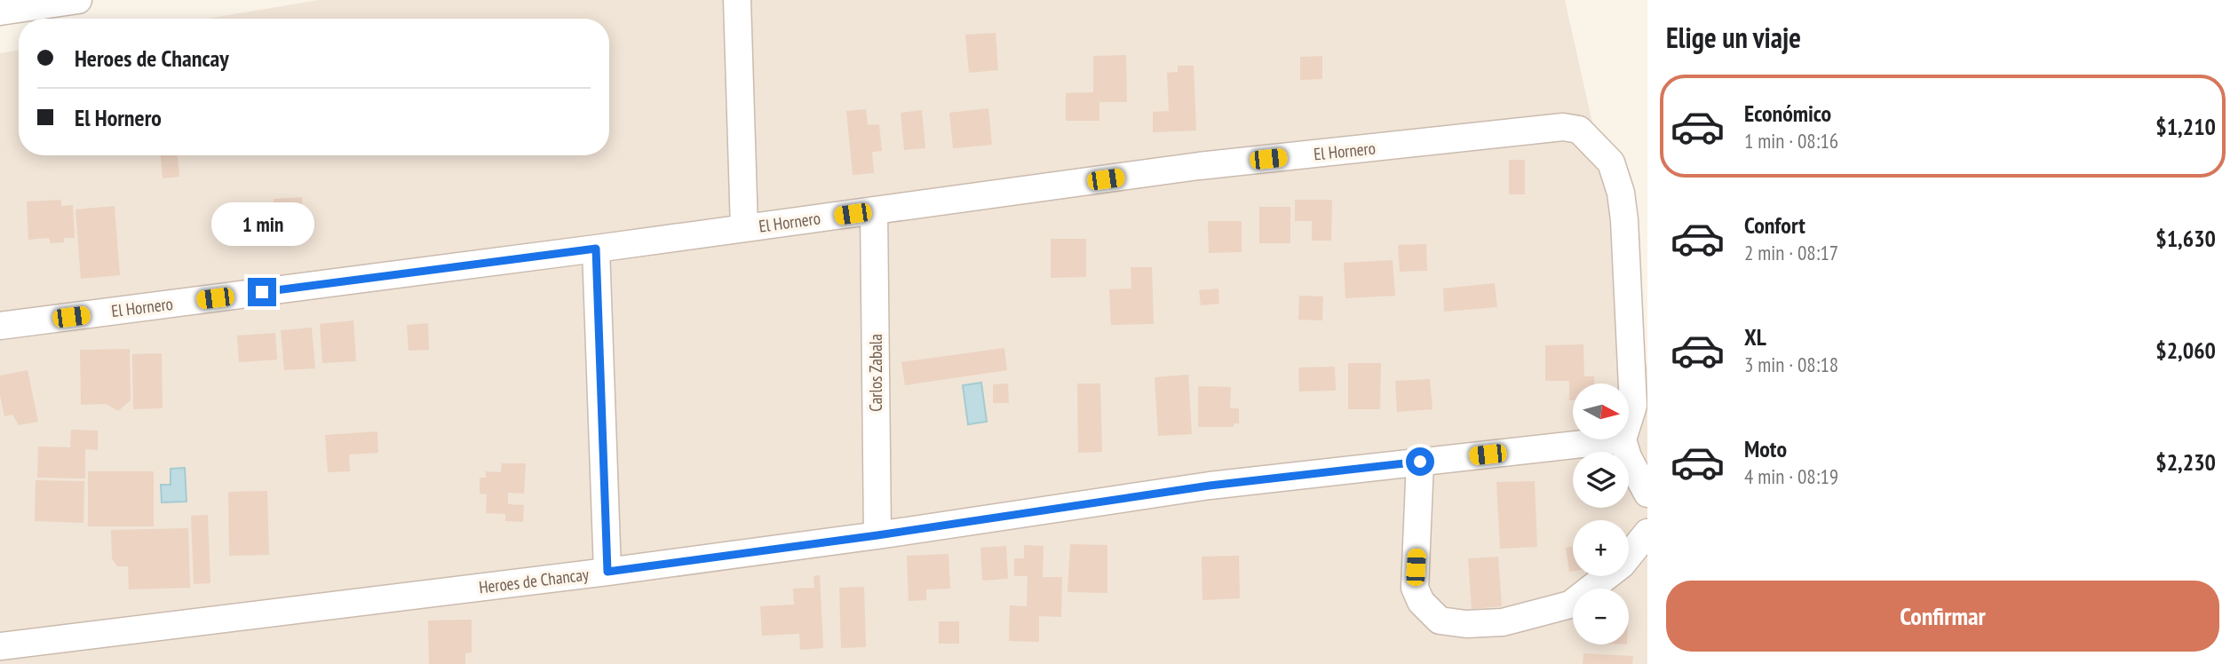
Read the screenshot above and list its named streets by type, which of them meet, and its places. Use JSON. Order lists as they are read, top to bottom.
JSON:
{
  "streets": {
    "street": ["El Hornero", "Carlos Zabala", "Heroes de Chancay"]
  },
  "crossings": [
    ["El Hornero", "Carlos Zabala"],
    ["Carlos Zabala", "Heroes de Chancay"]
  ],
  "north": "right",
  "page": {
    "heading": "Elige un viaje",
    "banner": ["Heroes de Chancay", "El Hornero"],
    "list": [
      {
        "name": "Económico",
        "note": "1 min · 08:16",
        "value": "$1,210"
      },
      {
        "name": "Confort",
        "note": "2 min · 08:17",
        "value": "$1,630"
      },
      {
        "name": "XL",
        "note": "3 min · 08:18",
        "value": "$2,060"
      },
      {
        "name": "Moto",
        "note": "4 min · 08:19",
        "value": "$2,230"
      }
    ],
    "bubble": "1 min",
    "map_buttons": ["+", "−"],
    "buttons": "Confirmar"
  }
}
